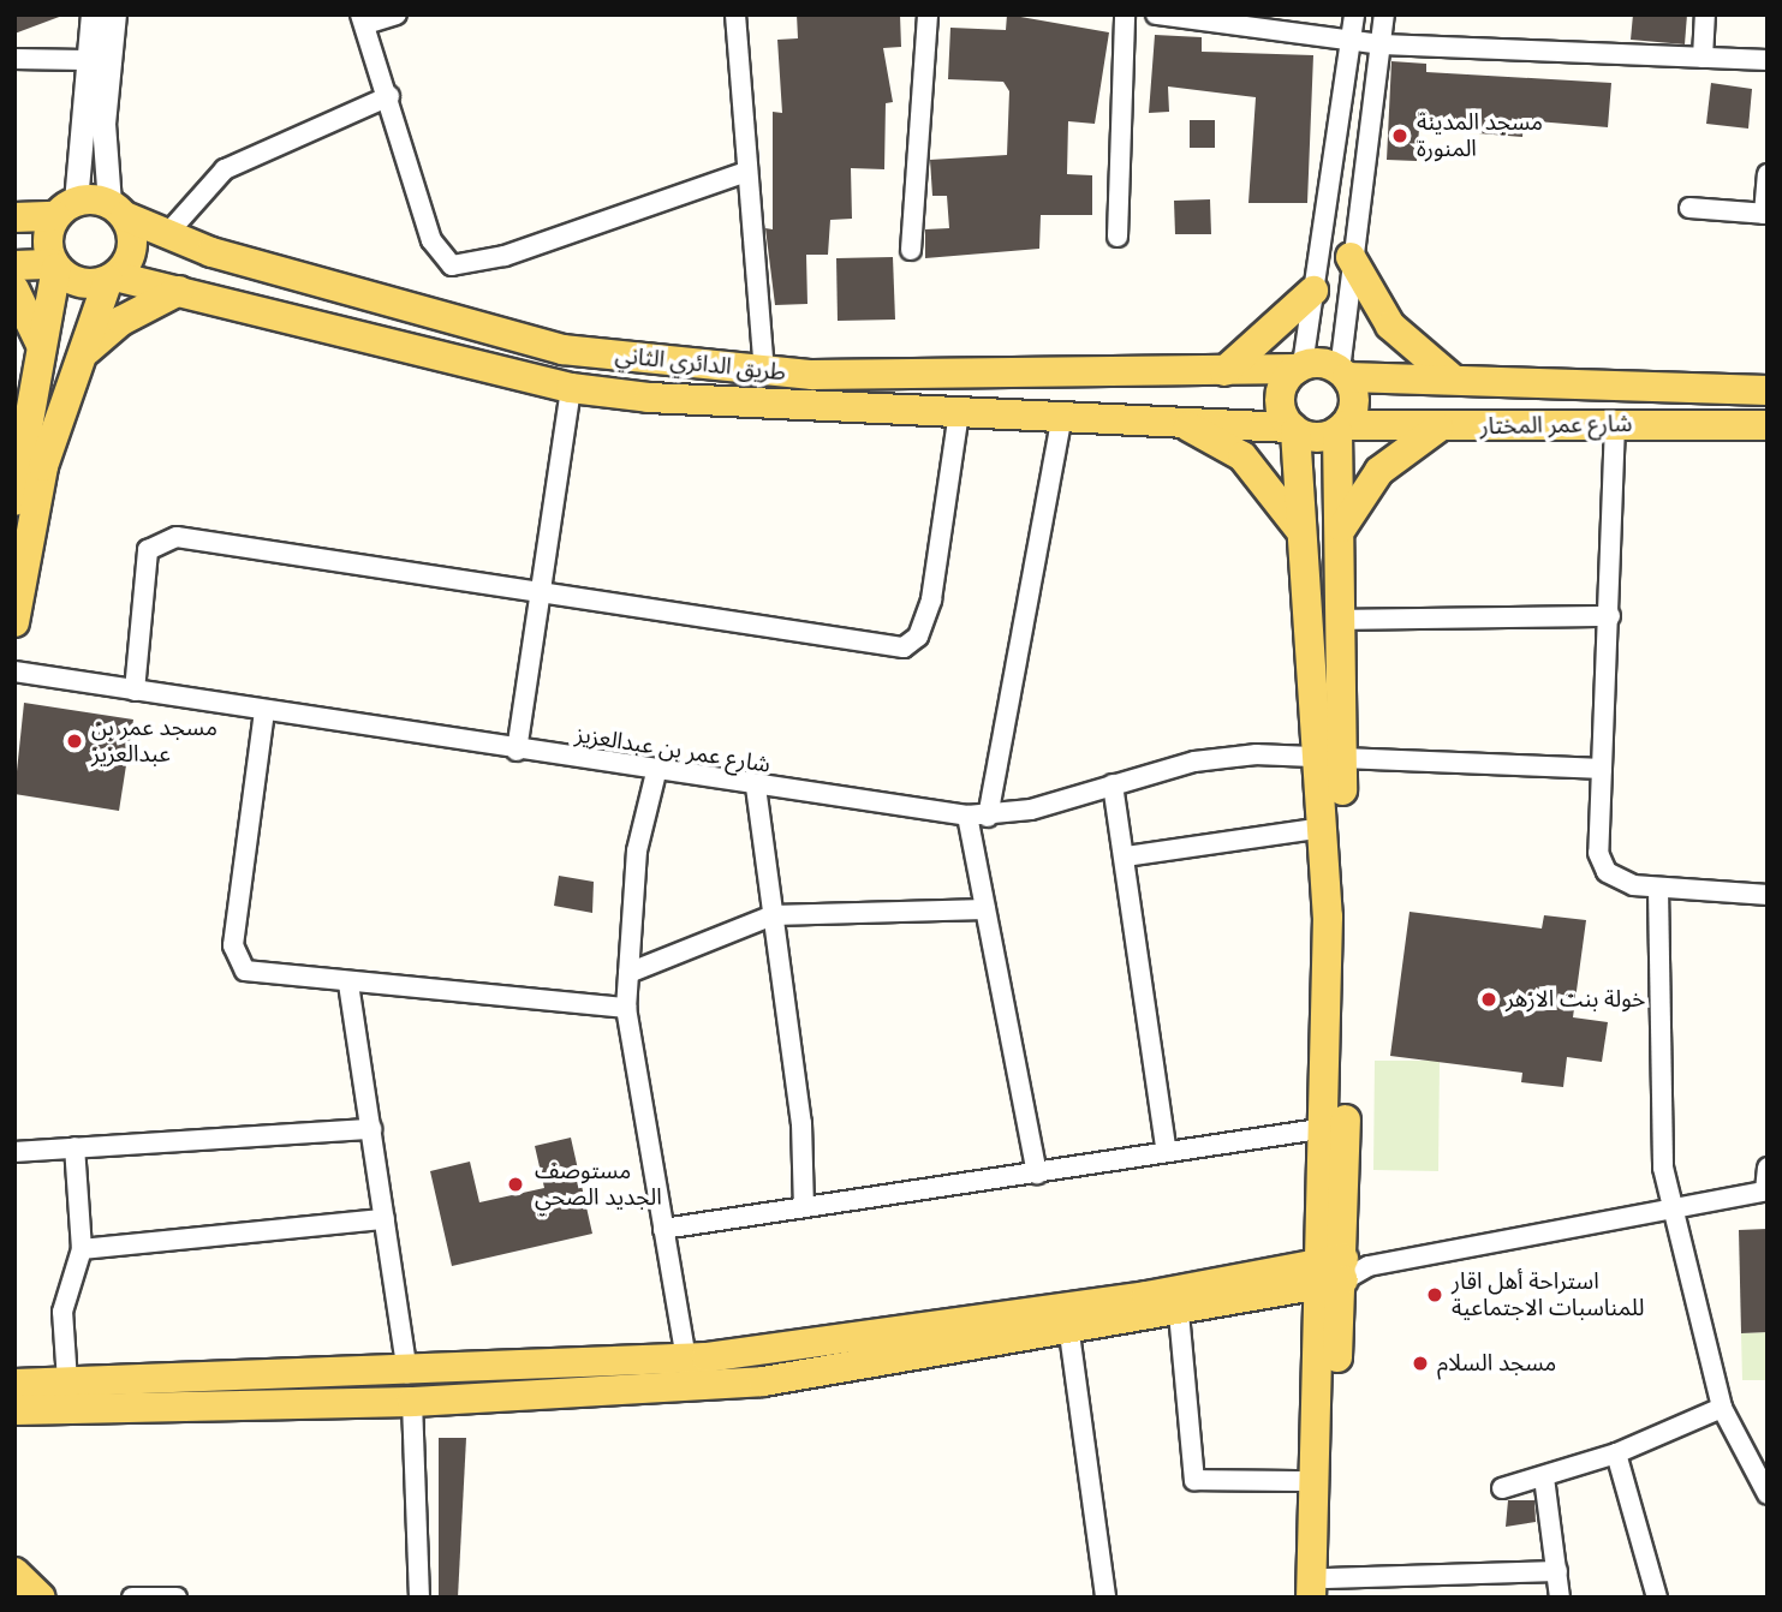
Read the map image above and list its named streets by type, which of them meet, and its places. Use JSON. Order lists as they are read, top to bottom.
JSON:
{
  "streets": {
    "main road": ["طريق الدائري الثاني", "شارع عمر المختار"],
    "street": ["شارع عمر بن عبدالعزيز"]
  },
  "crossings": [
    ["طريق الدائري الثاني", "شارع عمر المختار"]
  ],
  "places": [
    "مسجد المدينة المنورة",
    "مسجد عمر بن عبدالعزيز",
    "خولة بنت الازهر",
    "مستوصف الجديد الصحي",
    "استراحة أهل اقار للمناسبات الاجتماعية",
    "مسجد السلام"
  ]
}
